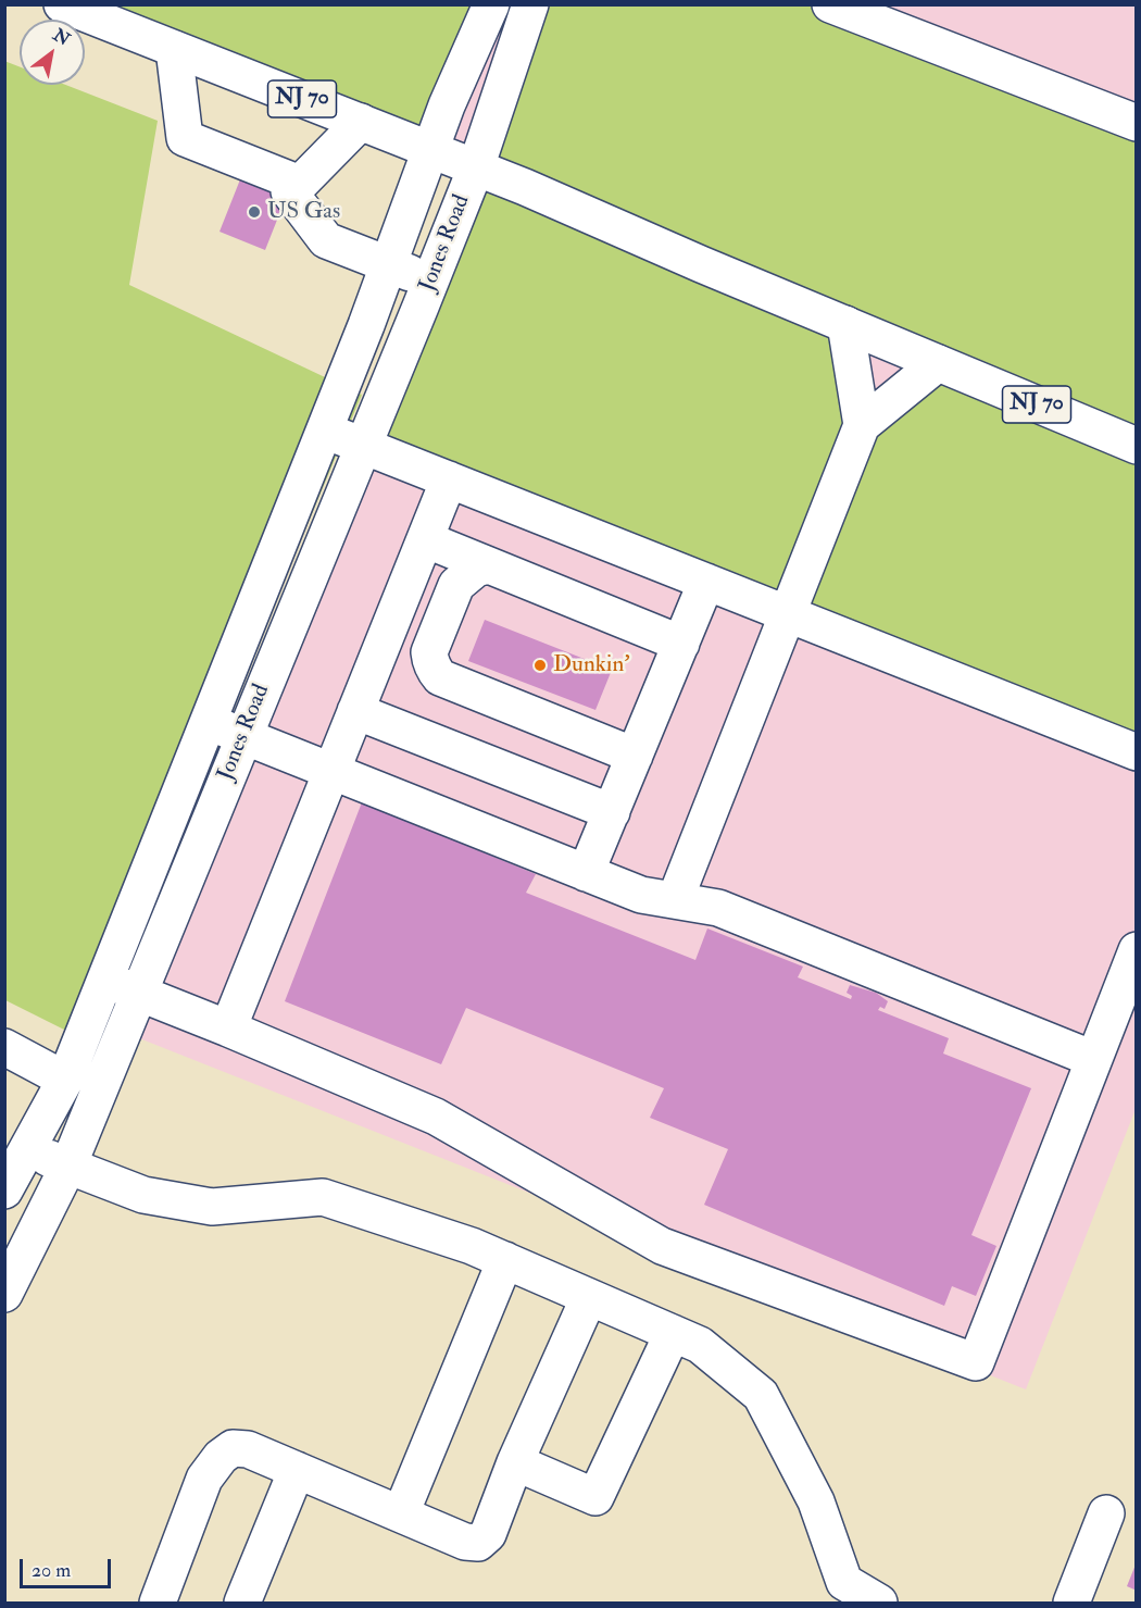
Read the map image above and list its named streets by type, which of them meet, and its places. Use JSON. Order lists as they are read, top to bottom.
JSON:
{
  "streets": {
    "main road": ["NJ 70", "Jones Road"]
  },
  "crossings": [
    ["NJ 70", "Jones Road"]
  ],
  "places": ["US Gas", "Dunkin'"],
  "scale_bar": "20 m",
  "north": "top right"
}
